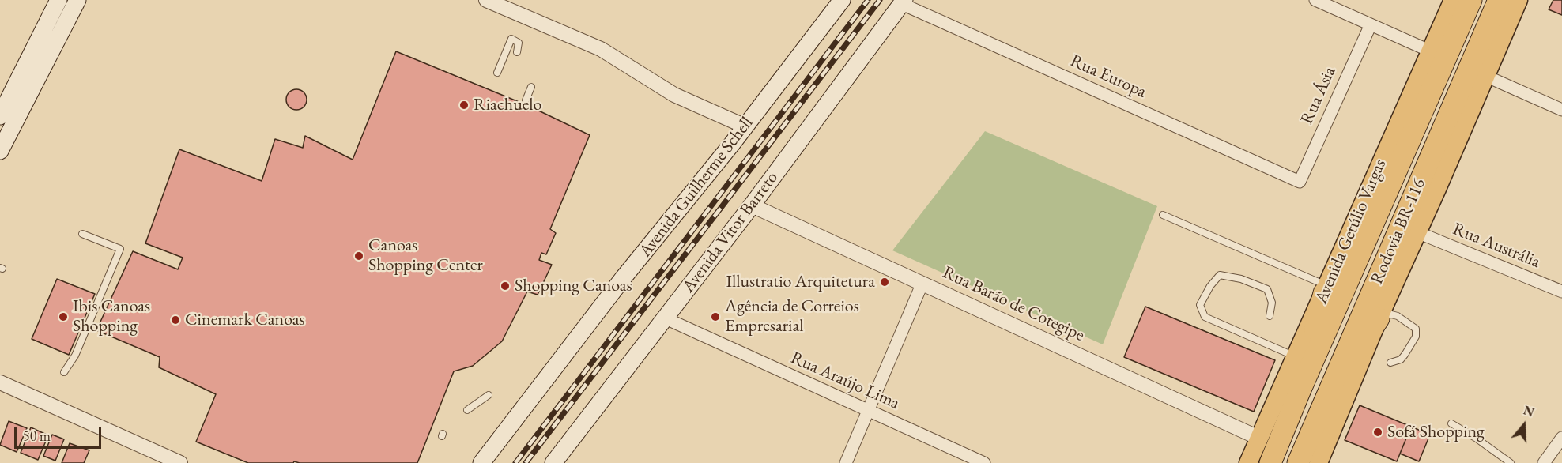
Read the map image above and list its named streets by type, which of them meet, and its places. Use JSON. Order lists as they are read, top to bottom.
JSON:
{
  "streets": {
    "highway": ["Rodovia BR-116"],
    "main road": ["Avenida Guilherme Schell", "Avenida Getúlio Vargas", "Avenida Vitor Barreto"],
    "street": [
      "Rua Europa",
      "Rua Ásia",
      "Rua Austrália",
      "Rua Barão de Cotegipe",
      "Rua Araújo Lima"
    ]
  },
  "crossings": [
    ["Rua Europa", "Rua Ásia"],
    ["Rua Europa", "Avenida Vitor Barreto"],
    ["Avenida Getúlio Vargas", "Rua Barão de Cotegipe"],
    ["Avenida Vitor Barreto", "Rua Barão de Cotegipe"],
    ["Avenida Vitor Barreto", "Rua Araújo Lima"]
  ],
  "places": [
    "Riachuelo",
    "Canoas Shopping Center",
    "Illustratio Arquitetura",
    "Shopping Canoas",
    "Ibis Canoas Shopping",
    "Agência de Correios Empresarial",
    "Cinemark Canoas",
    "Sofá Shopping"
  ],
  "scale_bar": "50 m",
  "north": "top"
}
